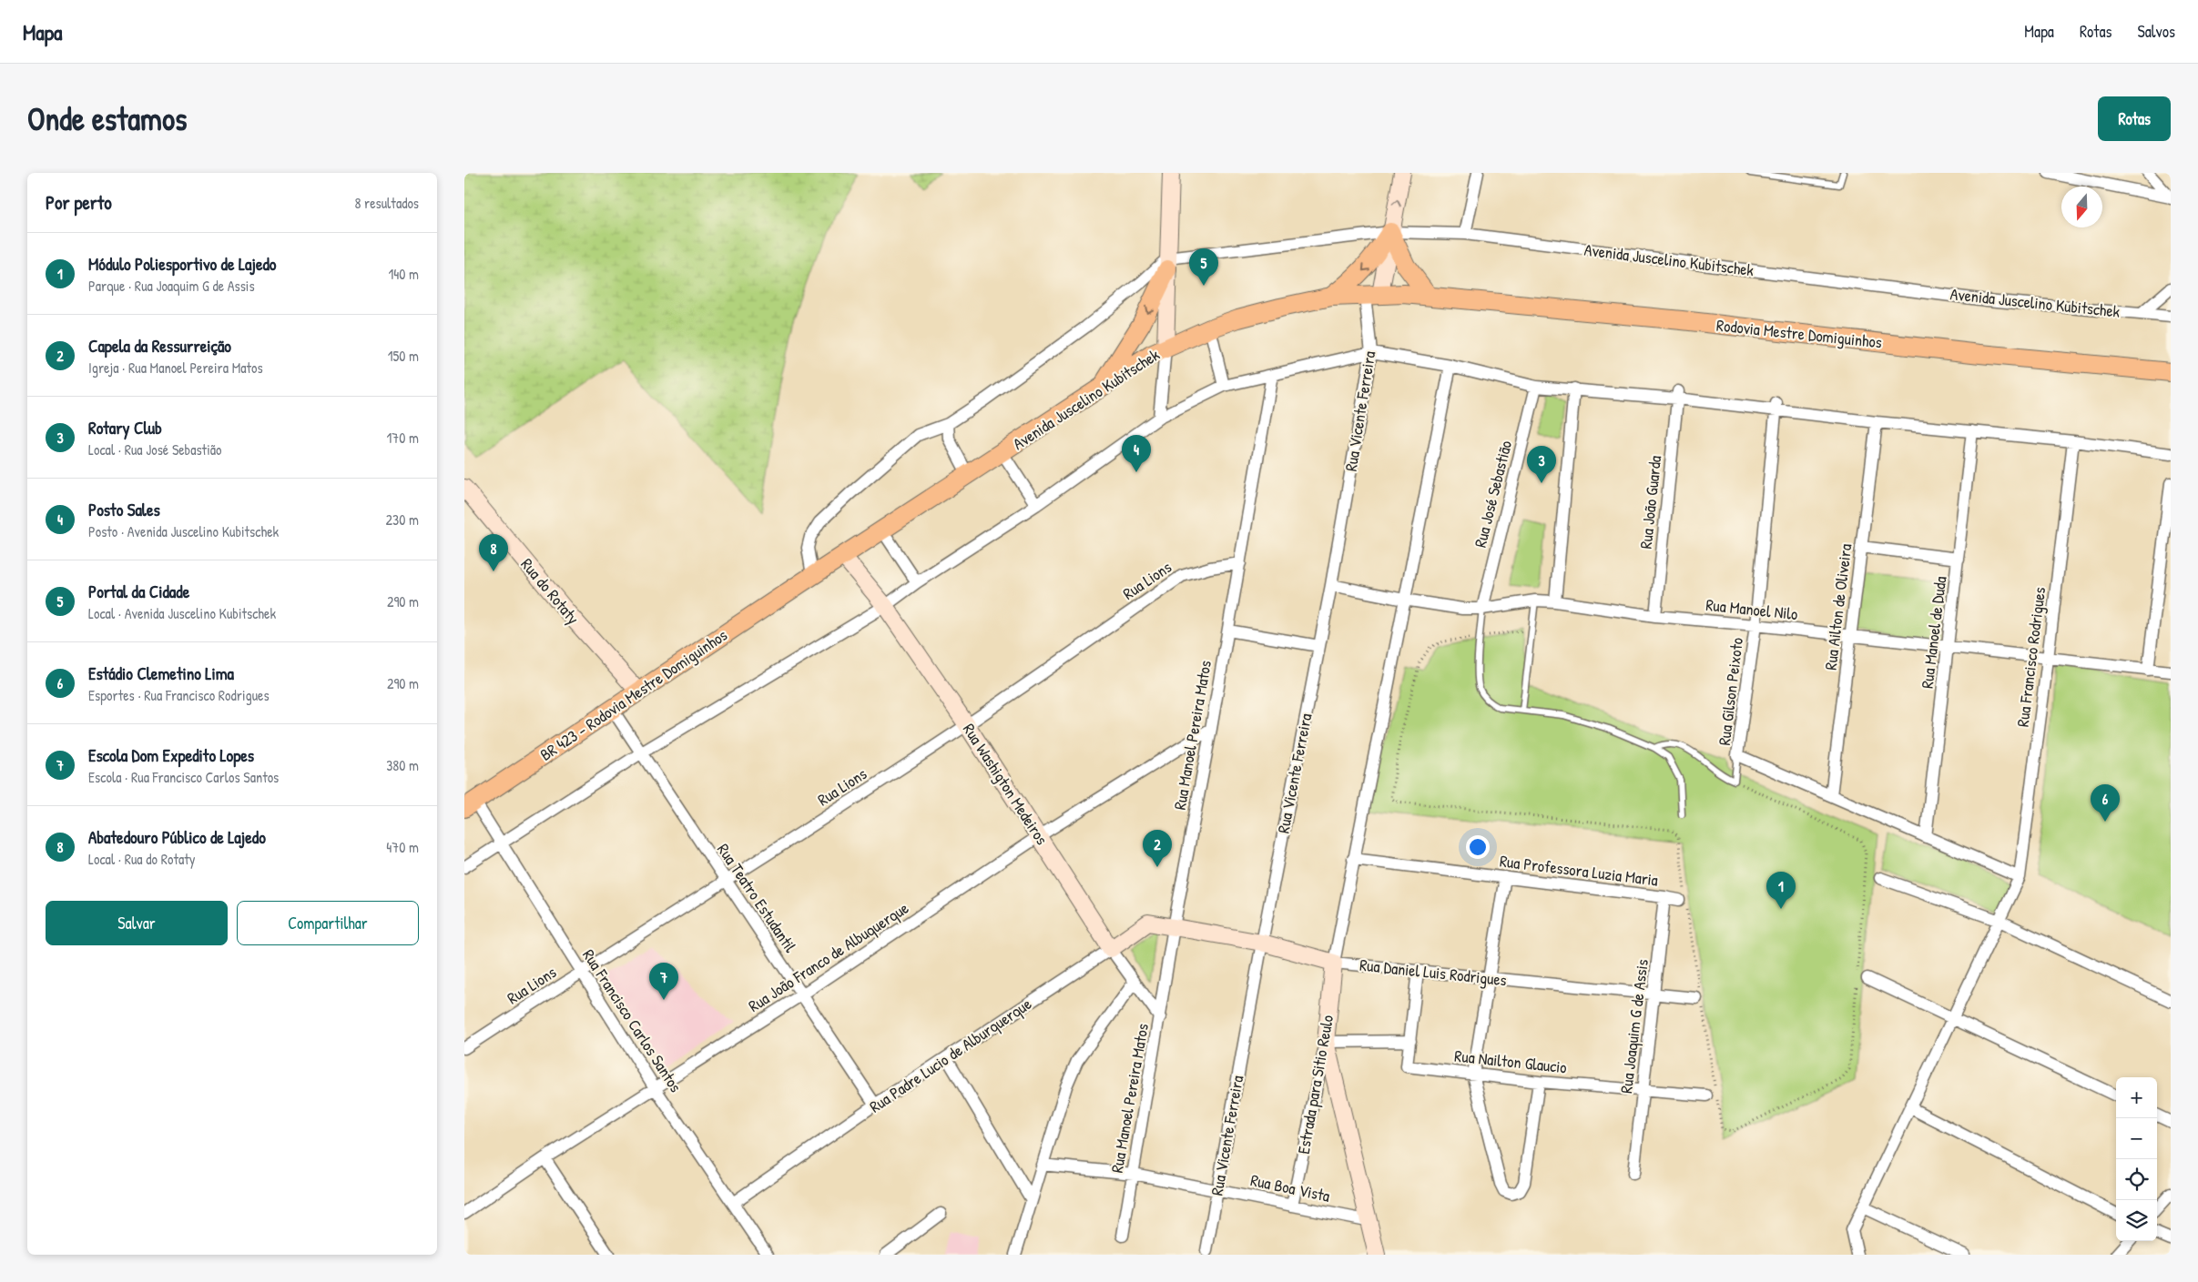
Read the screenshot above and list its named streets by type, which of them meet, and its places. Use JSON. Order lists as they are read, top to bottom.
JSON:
{
  "streets": {
    "main road": ["Avenida Juscelino Kubitschek", "Rodovia Mestre Domiguinhos", "BR 423 - Rodovia Mestre Domiguinhos"],
    "street": [
      "Rua Vicente Ferreira",
      "Rua José Sebastião",
      "Rua João Guarda",
      "Rua Lions",
      "Rua do Rotaty",
      "Rua Ailton de Oliveira",
      "Rua Manoel Nilo",
      "Rua Manoel de Duda",
      "Rua Francisco Rodrigues",
      "Rua Gilson Peixoto",
      "Rua Manoel Pereira Matos",
      "Rua Washigton Medeiros",
      "Rua Professora Luzia Maria",
      "Rua Teatro Estudantil",
      "Rua João Franco de Albuquerque",
      "Rua Daniel Luis Rodrigues",
      "Rua Francisco Carlos Santos",
      "Rua Joaquim G de Assis",
      "Rua Padre Lucio de Alburquerque",
      "Rua Nailton Glaucio",
      "Estrada para Sitio Reulo",
      "Rua Boa Vista"
    ]
  },
  "crossings": [
    ["Avenida Juscelino Kubitschek", "Rodovia Mestre Domiguinhos"],
    ["Avenida Juscelino Kubitschek", "Rua Vicente Ferreira"],
    ["Avenida Juscelino Kubitschek", "BR 423 - Rodovia Mestre Domiguinhos"],
    ["Avenida Juscelino Kubitschek", "Rua Washigton Medeiros"],
    ["Rua Vicente Ferreira", "Rua Manoel Nilo"],
    ["Rua Vicente Ferreira", "Rua Daniel Luis Rodrigues"],
    ["Rua Vicente Ferreira", "Rua Boa Vista"],
    ["Rua José Sebastião", "Rua Manoel Nilo"],
    ["Rua João Guarda", "Rua Manoel Nilo"],
    ["Rua Lions", "Rua Manoel Pereira Matos"],
    ["Rua Lions", "Rua Washigton Medeiros"],
    ["Rua Lions", "Rua Teatro Estudantil"],
    ["Rua Lions", "Rua Francisco Carlos Santos"],
    ["Rua do Rotaty", "BR 423 - Rodovia Mestre Domiguinhos"],
    ["Rua Ailton de Oliveira", "Rua Manoel Nilo"],
    ["Rua Ailton de Oliveira", "Rua Gilson Peixoto"],
    ["Rua Manoel Nilo", "Rua Manoel de Duda"],
    ["Rua Manoel Nilo", "Rua Francisco Rodrigues"],
    ["Rua Manoel Nilo", "Rua Gilson Peixoto"],
    ["Rua Manoel de Duda", "Rua Gilson Peixoto"],
    ["Rua Francisco Rodrigues", "Rua Gilson Peixoto"],
    ["BR 423 - Rodovia Mestre Domiguinhos", "Rua Teatro Estudantil"],
    ["BR 423 - Rodovia Mestre Domiguinhos", "Rua Francisco Carlos Santos"],
    ["Rua Manoel Pereira Matos", "Rua Washigton Medeiros"],
    ["Rua Manoel Pereira Matos", "Rua João Franco de Albuquerque"],
    ["Rua Manoel Pereira Matos", "Rua Daniel Luis Rodrigues"],
    ["Rua Manoel Pereira Matos", "Rua Padre Lucio de Alburquerque"],
    ["Rua Manoel Pereira Matos", "Rua Boa Vista"],
    ["Rua Washigton Medeiros", "Rua João Franco de Albuquerque"],
    ["Rua Washigton Medeiros", "Rua Padre Lucio de Alburquerque"],
    ["Rua Professora Luzia Maria", "Rua Joaquim G de Assis"],
    ["Rua Teatro Estudantil", "Rua João Franco de Albuquerque"],
    ["Rua Teatro Estudantil", "Rua Padre Lucio de Alburquerque"],
    ["Rua João Franco de Albuquerque", "Rua Francisco Carlos Santos"],
    ["Rua Daniel Luis Rodrigues", "Rua Joaquim G de Assis"],
    ["Rua Daniel Luis Rodrigues", "Rua Padre Lucio de Alburquerque"],
    ["Rua Daniel Luis Rodrigues", "Rua Nailton Glaucio"],
    ["Rua Daniel Luis Rodrigues", "Estrada para Sitio Reulo"],
    ["Rua Francisco Carlos Santos", "Rua Padre Lucio de Alburquerque"],
    ["Rua Joaquim G de Assis", "Rua Nailton Glaucio"],
    ["Estrada para Sitio Reulo", "Rua Boa Vista"]
  ],
  "north": "bottom",
  "page": {
    "header": "Mapa",
    "nav": ["Mapa", "Rotas", "Salvos"],
    "buttons": [
      "Rotas",
      ["Salvar", "Compartilhar"]
    ],
    "title": "Onde estamos",
    "heading": ["Por perto", "8 resultados"],
    "list": [
      {
        "mark": "1",
        "name": "Módulo Poliesportivo de Lajedo",
        "note": "Parque · Rua Joaquim G de Assis",
        "value": "140 m"
      },
      {
        "mark": "2",
        "name": "Capela da Ressurreição",
        "note": "Igreja · Rua Manoel Pereira Matos",
        "value": "150 m"
      },
      {
        "mark": "3",
        "name": "Rotary Club",
        "note": "Local · Rua José Sebastião",
        "value": "170 m"
      },
      {
        "mark": "4",
        "name": "Posto Sales",
        "note": "Posto · Avenida Juscelino Kubitschek",
        "value": "230 m"
      },
      {
        "mark": "5",
        "name": "Portal da Cidade",
        "note": "Local · Avenida Juscelino Kubitschek",
        "value": "290 m"
      },
      {
        "mark": "6",
        "name": "Estádio Clemetino Lima",
        "note": "Esportes · Rua Francisco Rodrigues",
        "value": "290 m"
      },
      {
        "mark": "7",
        "name": "Escola Dom Expedito Lopes",
        "note": "Escola · Rua Francisco Carlos Santos",
        "value": "380 m"
      },
      {
        "mark": "8",
        "name": "Abatedouro Público de Lajedo",
        "note": "Local · Rua do Rotaty",
        "value": "470 m"
      }
    ],
    "pins": [
      "5",
      "4",
      "3",
      "8",
      "6",
      "2",
      "1",
      "7"
    ],
    "map_buttons": ["+", "−"]
  }
}
